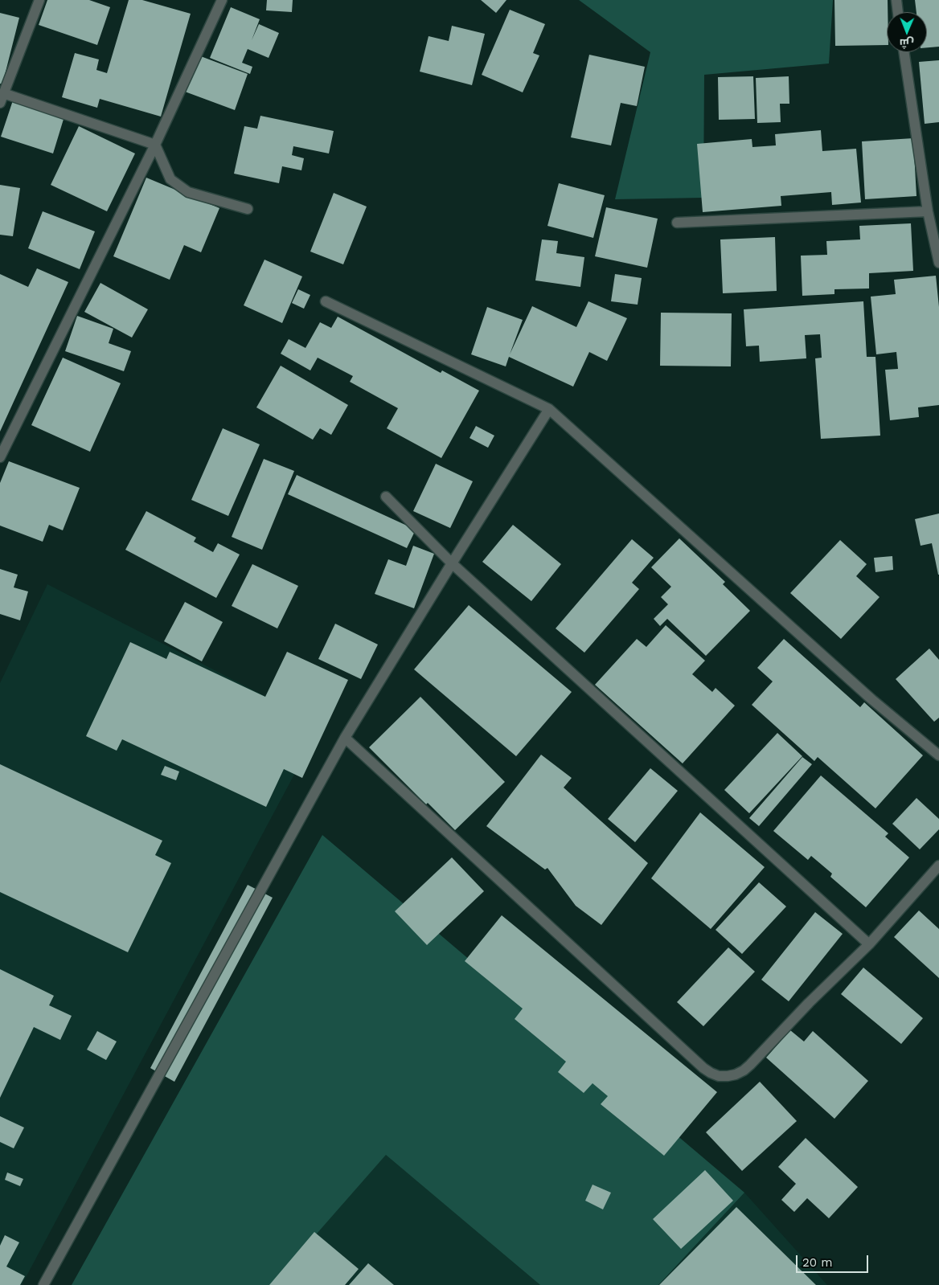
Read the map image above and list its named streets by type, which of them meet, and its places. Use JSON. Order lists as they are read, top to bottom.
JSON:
{
  "scale_bar": "20 m",
  "north": "bottom"
}
